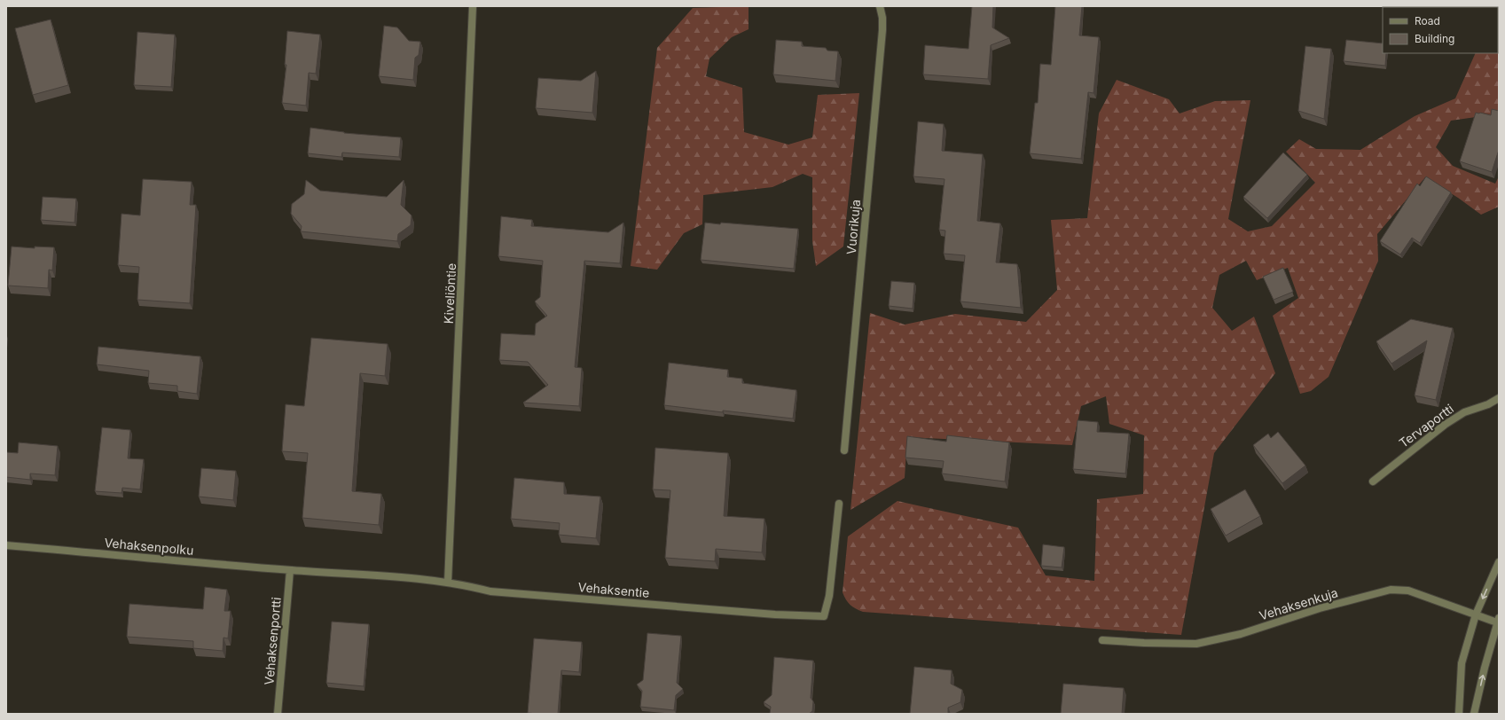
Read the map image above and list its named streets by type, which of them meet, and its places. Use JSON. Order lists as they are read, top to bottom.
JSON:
{
  "streets": {
    "street": [
      "Vuorikuja",
      "Kiveliöntie",
      "Tervaportti",
      "Vehaksenpolku",
      "Vehaksentie",
      "Vehaksenkuja",
      "Vehaksenportti"
    ]
  },
  "crossings": [
    ["Kiveliöntie", "Vehaksentie"],
    ["Vehaksenpolku", "Vehaksentie"],
    ["Vehaksenpolku", "Vehaksenportti"],
    ["Vehaksentie", "Vehaksenportti"]
  ],
  "legend": ["Road", "Building"]
}
